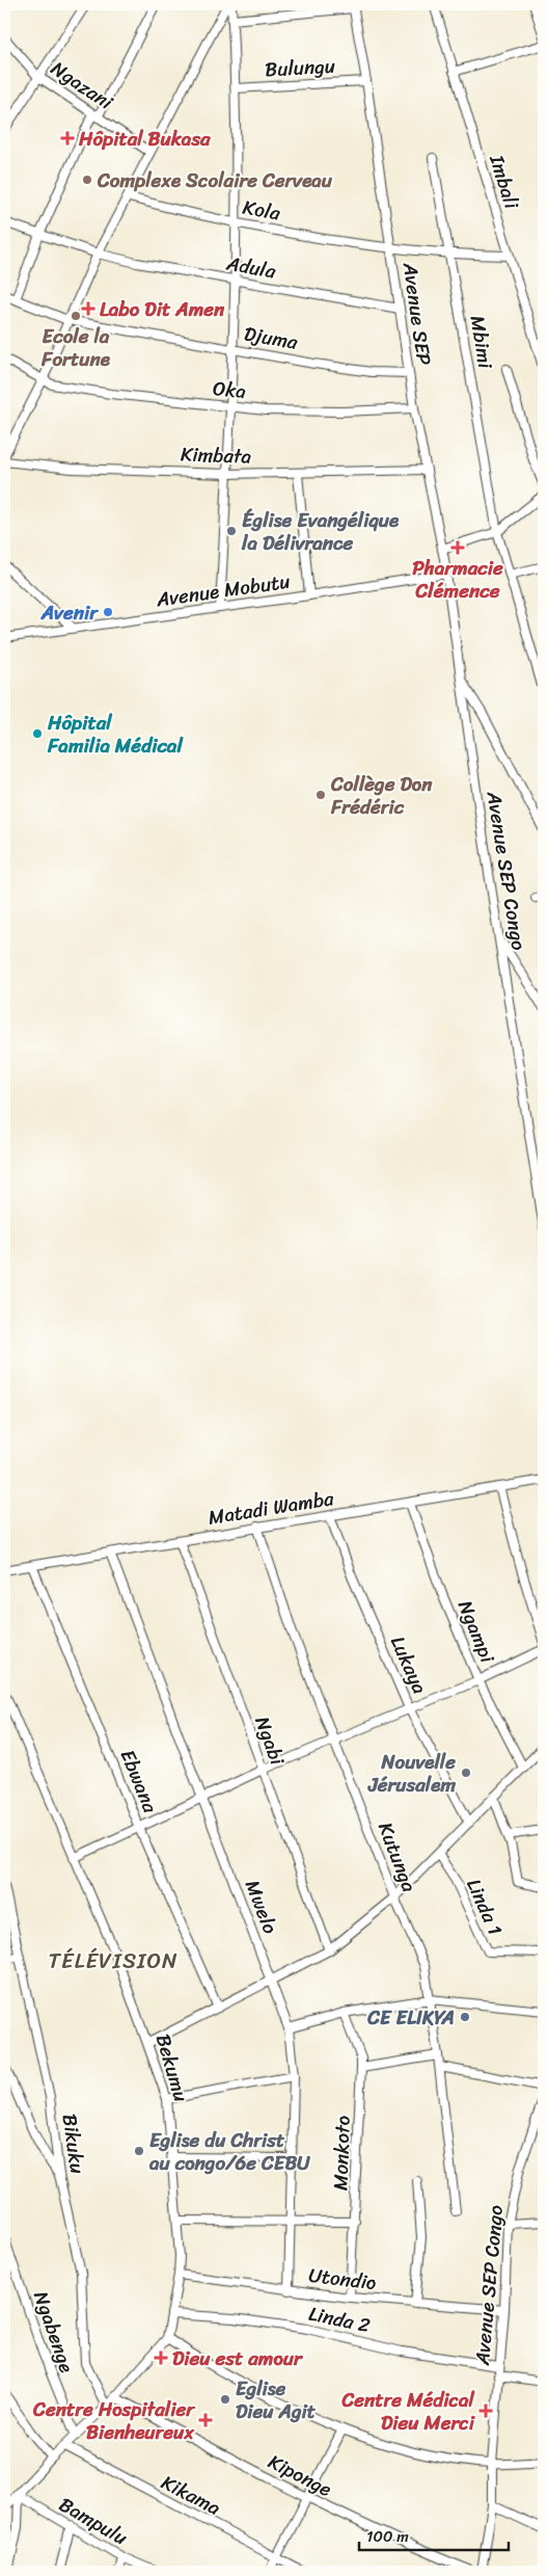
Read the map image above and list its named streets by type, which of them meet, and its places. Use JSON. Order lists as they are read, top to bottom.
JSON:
{
  "streets": {
    "street": [
      "Bulungu",
      "Ngazani",
      "Imbali",
      "Kola",
      "Adula",
      "Avenue SEP",
      "Djuma",
      "Mbimi",
      "Oka",
      "Kimbata",
      "Avenue Mobutu",
      "Avenue SEP Congo",
      "Matadi Wamba",
      "Ngampi",
      "Lukaya",
      "Ngabi",
      "Ebwana",
      "Kutunga",
      "Mwelo",
      "Linda 1",
      "Bekumu",
      "Bikuku",
      "Monkoto",
      "Utondio",
      "Linda 2",
      "Ngabenge",
      "Kiponge",
      "Kikama",
      "Bampulu"
    ]
  },
  "crossings": [
    ["Bulungu", "Avenue SEP"],
    ["Imbali", "Kola"],
    ["Kola", "Avenue SEP"],
    ["Kola", "Mbimi"],
    ["Adula", "Avenue SEP"],
    ["Avenue SEP", "Djuma"],
    ["Avenue SEP", "Oka"],
    ["Avenue SEP", "Kimbata"],
    ["Avenue SEP", "Avenue SEP Congo"],
    ["Avenue Mobutu", "Avenue SEP Congo"],
    ["Avenue SEP Congo", "Utondio"],
    ["Avenue SEP Congo", "Linda 2"],
    ["Matadi Wamba", "Ngampi"],
    ["Matadi Wamba", "Lukaya"],
    ["Matadi Wamba", "Ngabi"],
    ["Matadi Wamba", "Ebwana"],
    ["Matadi Wamba", "Kutunga"],
    ["Matadi Wamba", "Mwelo"],
    ["Mwelo", "Utondio"],
    ["Bekumu", "Utondio"],
    ["Bekumu", "Linda 2"],
    ["Monkoto", "Utondio"]
  ],
  "districts": ["TÉLÉVISION"],
  "places": {
    "health": [
      "Hôpital Bukasa",
      "Labo Dit Amen",
      "Pharmacie Clémence",
      "Dieu est amour",
      "Centre Médical Dieu Merci",
      "Centre Hospitalier Bienheureux"
    ],
    "other": [
      "Complexe Scolaire Cerveau",
      "Ecole la Fortune",
      "Église Evangélique la Délivrance",
      "Avenir",
      "Hôpital Familia Médical",
      "Collège Don Frédéric",
      "Nouvelle Jérusalem",
      "CE ELIKYA",
      "Eglise du Christ au congo/6e CEBU",
      "Eglise Dieu Agit"
    ]
  },
  "scale_bar": "100 m"
}
